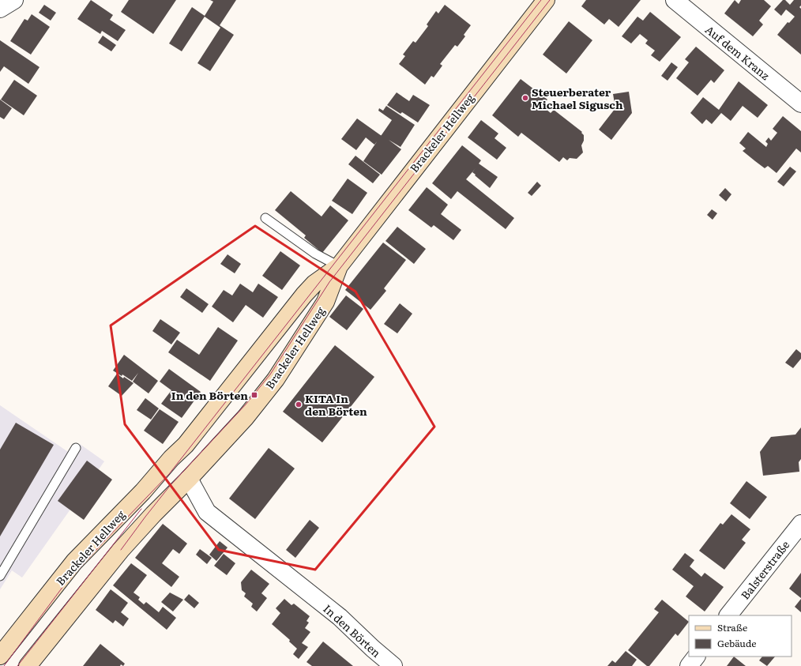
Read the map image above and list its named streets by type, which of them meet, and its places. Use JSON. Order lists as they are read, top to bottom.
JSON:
{
  "streets": {
    "main road": ["Brackeler Hellweg"],
    "street": ["Auf dem Kranz", "Balsterstraße", "In den Börten"]
  },
  "crossings": [
    ["Brackeler Hellweg", "In den Börten"]
  ],
  "places": {
    "other": ["Steuerberater Michael Sigusch", "KITA In den Börten"],
    "transit": ["In den Börten"]
  },
  "legend": ["Straße", "Gebäude"]
}
